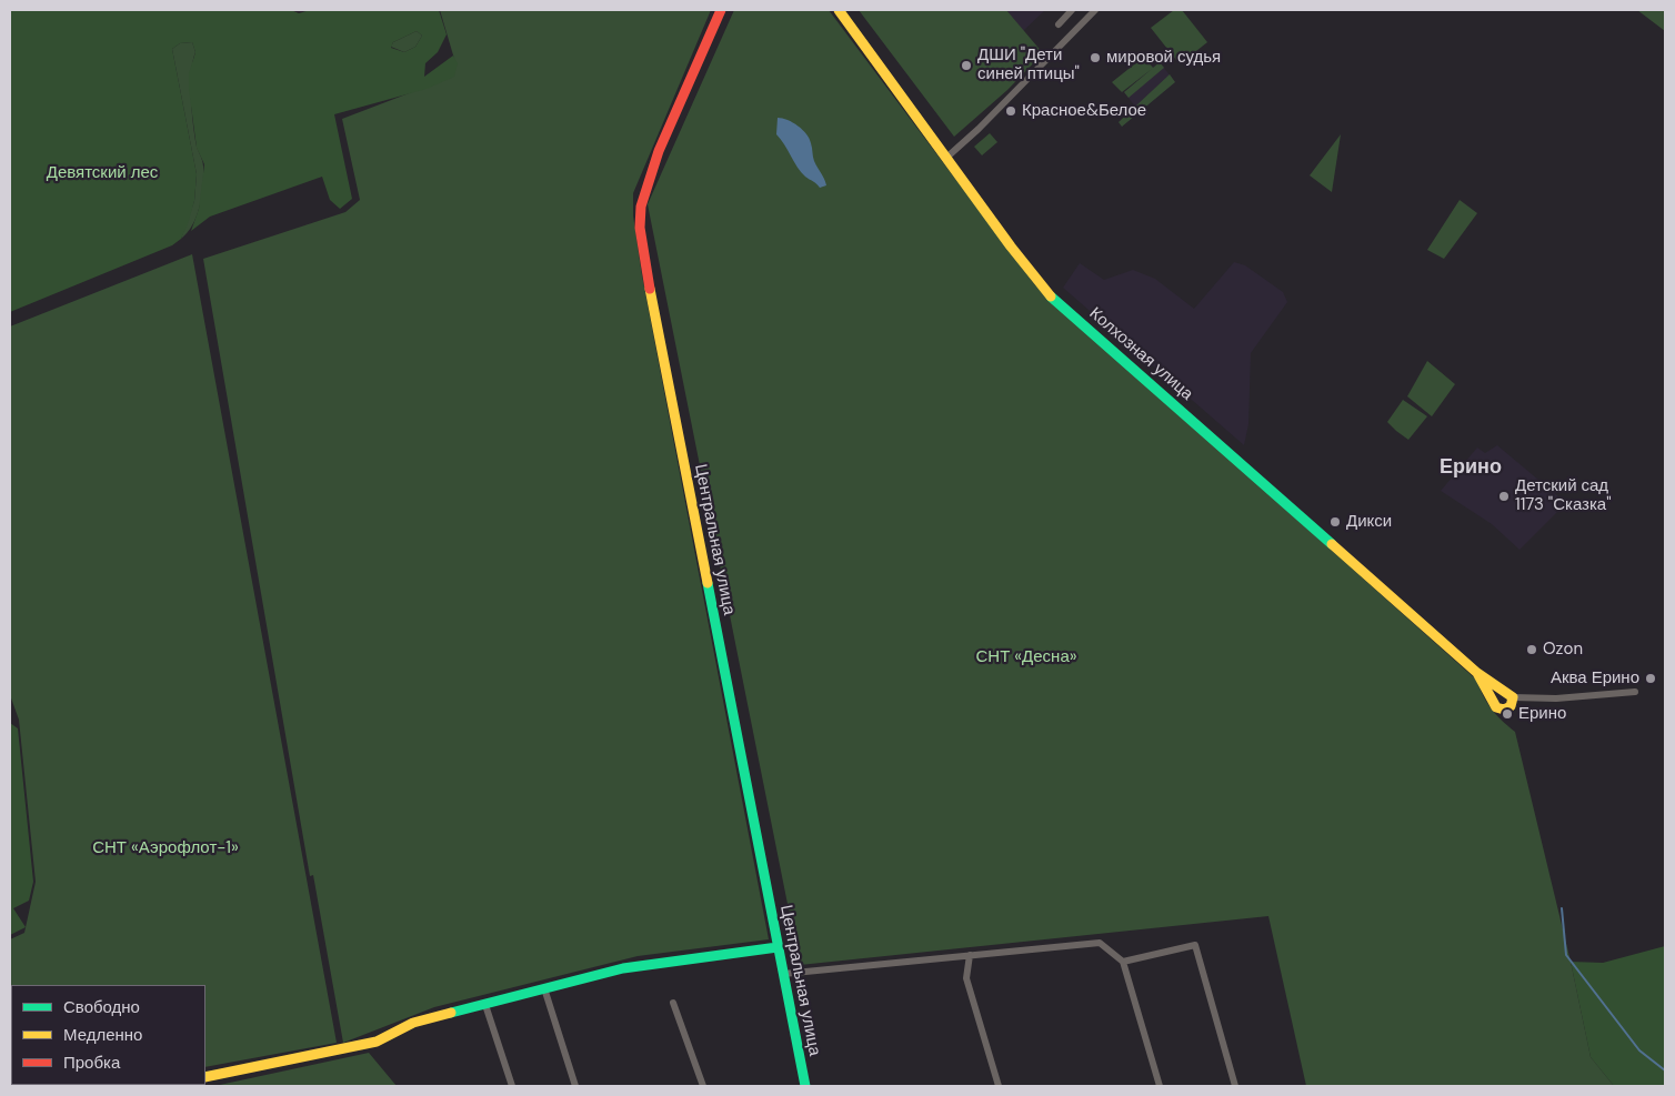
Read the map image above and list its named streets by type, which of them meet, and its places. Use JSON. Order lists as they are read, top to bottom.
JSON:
{
  "streets": {
    "street": ["Колхозная улица", "Центральная улица"]
  },
  "districts": ["Ерино"],
  "parks": ["Девятский лес", "СНТ «Десна»", "СНТ «Аэрофлот-1»"],
  "places": [
    "мировой судья",
    "ДШИ \"Дети синей птицы\"",
    "Красное&Белое",
    "Детский сад 1173 \"Сказка\"",
    "Дикси",
    "Ozon",
    "Аква Ерино",
    "Ерино"
  ],
  "legend": ["Свободно", "Медленно", "Пробка"]
}
